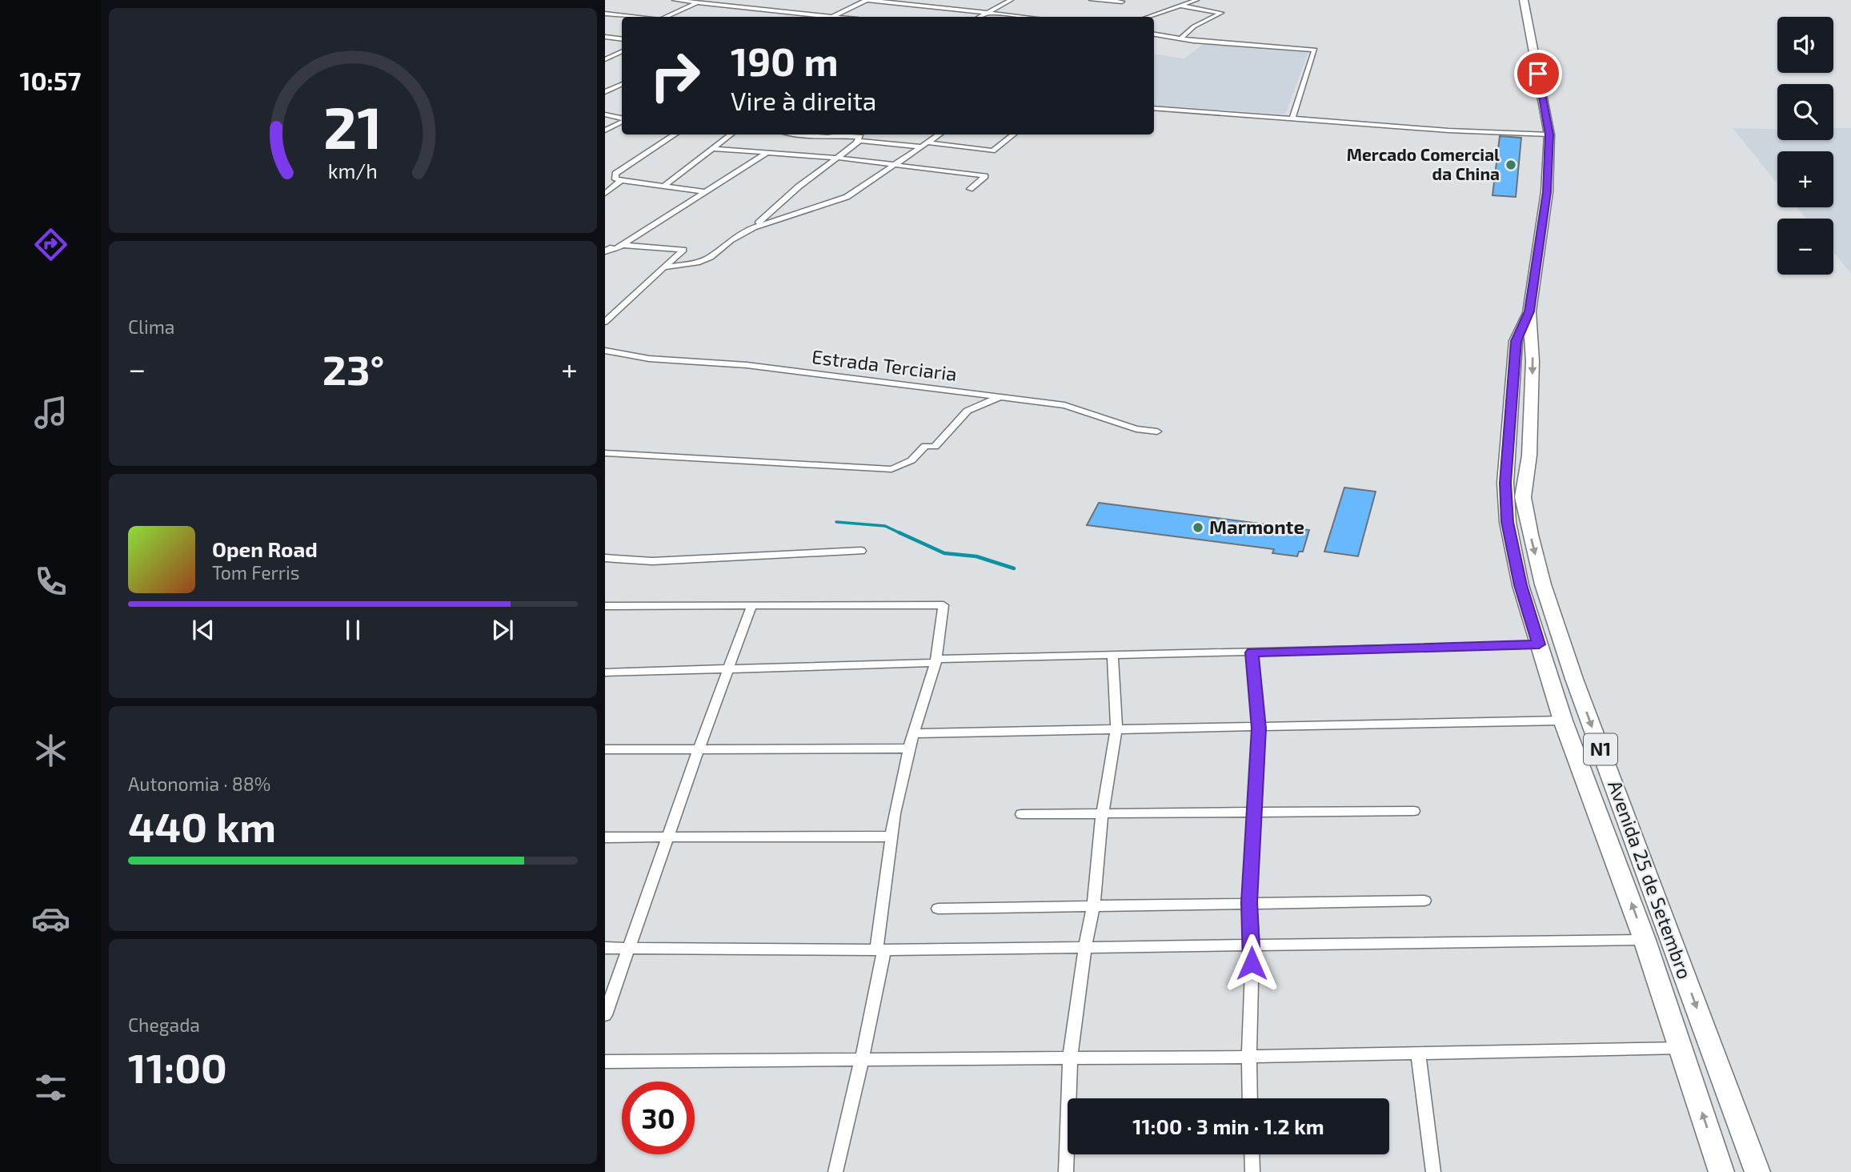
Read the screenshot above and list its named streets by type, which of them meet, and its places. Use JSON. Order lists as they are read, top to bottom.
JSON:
{
  "streets": {
    "highway": ["N1", "Avenida 25 de Setembro"],
    "street": ["Estrada Terciaria"]
  },
  "crossings": [
    ["N1", "Avenida 25 de Setembro"]
  ],
  "places": ["Mercado Comercial da China", "Marmonte"],
  "page": {
    "tabs": "10:57",
    "map_buttons": ["+", "−"],
    "turn": ["190 m", "Vire à direita"],
    "tile": [
      "Clima",
      ["Autonomia · 88%", "440 km"],
      ["Chegada", "11:00"]
    ],
    "heat": ["−", "23°", "+"],
    "song": ["Open Road", "Tom Ferris"],
    "limit": "30",
    "trip": "11:00 · 3 min · 1.2 km",
    "gauge": ["21", "km/h"]
  }
}
